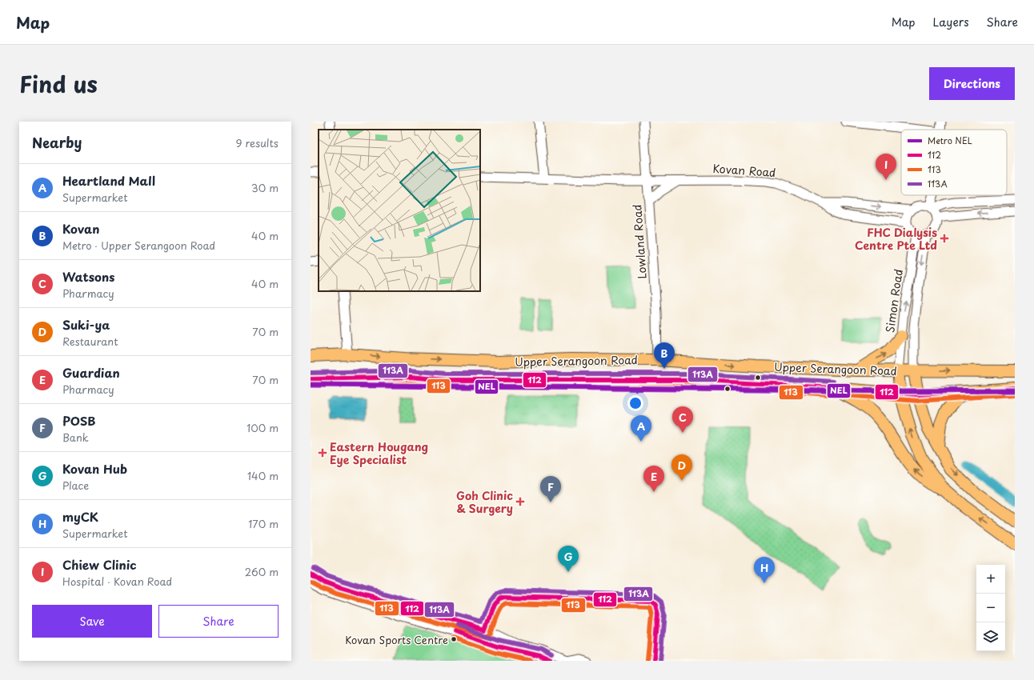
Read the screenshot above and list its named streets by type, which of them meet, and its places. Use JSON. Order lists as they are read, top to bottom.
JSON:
{
  "streets": {
    "main road": ["Upper Serangoon Road"],
    "street": ["Kovan Road", "Lowland Road", "Simon Road"]
  },
  "crossings": [
    ["Kovan Road", "Lowland Road"],
    ["Kovan Road", "Simon Road"],
    ["Lowland Road", "Upper Serangoon Road"],
    ["Simon Road", "Upper Serangoon Road"]
  ],
  "places": {
    "health": ["FHC Dialysis Centre Pte Ltd", "Eastern Hougang Eye Specialist", "Goh Clinic & Surgery"],
    "other": ["Kovan Sports Centre"]
  },
  "lines": [
    "transit line 113A",
    "transit line 112",
    "transit line 113",
    "metro line NEL"
  ],
  "legend": [
    "Metro NEL",
    "112",
    "113",
    "113A"
  ],
  "page": {
    "header": "Map",
    "nav": ["Map", "Layers", "Share"],
    "title": "Find us",
    "buttons": [
      "Directions",
      ["Save", "Share"]
    ],
    "heading": ["Nearby", "9 results"],
    "pins": [
      "I",
      "B",
      "C",
      "A",
      "D",
      "E",
      "F",
      "G",
      "H"
    ],
    "list": [
      {
        "mark": "A",
        "name": "Heartland Mall",
        "note": "Supermarket",
        "value": "30 m"
      },
      {
        "mark": "B",
        "name": "Kovan",
        "note": "Metro · Upper Serangoon Road",
        "value": "40 m"
      },
      {
        "mark": "C",
        "name": "Watsons",
        "note": "Pharmacy",
        "value": "40 m"
      },
      {
        "mark": "D",
        "name": "Suki-ya",
        "note": "Restaurant",
        "value": "70 m"
      },
      {
        "mark": "E",
        "name": "Guardian",
        "note": "Pharmacy",
        "value": "70 m"
      },
      {
        "mark": "F",
        "name": "POSB",
        "note": "Bank",
        "value": "100 m"
      },
      {
        "mark": "G",
        "name": "Kovan Hub",
        "note": "Place",
        "value": "140 m"
      },
      {
        "mark": "H",
        "name": "myCK",
        "note": "Supermarket",
        "value": "170 m"
      },
      {
        "mark": "I",
        "name": "Chiew Clinic",
        "note": "Hospital · Kovan Road",
        "value": "260 m"
      }
    ],
    "map_buttons": ["+", "−"]
  }
}
